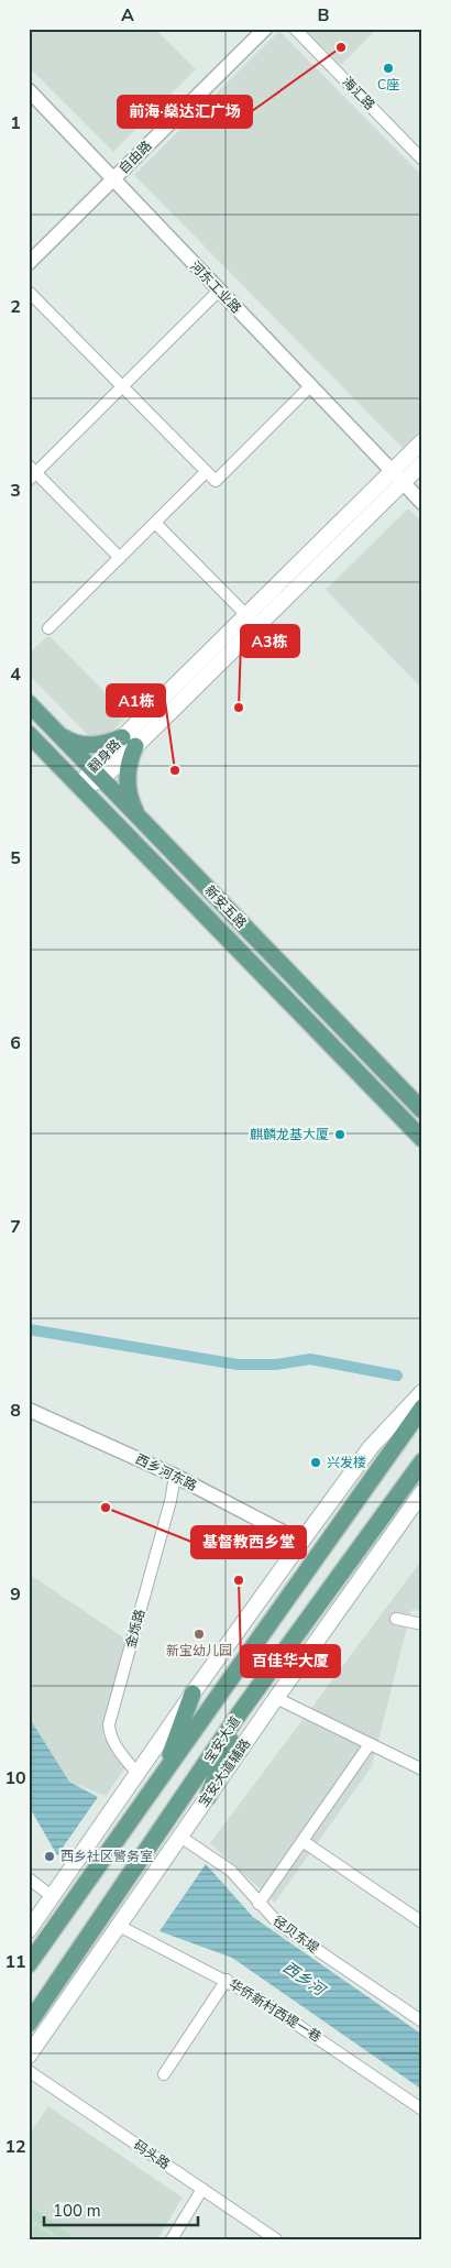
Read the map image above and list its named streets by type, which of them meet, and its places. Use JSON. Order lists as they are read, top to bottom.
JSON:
{
  "streets": {
    "main road": [
      "翻身路",
      "新安五路",
      "宝安大道",
      "宝安大道辅路"
    ],
    "street": [
      "海汇路",
      "自由路",
      "河东工业路",
      "西乡河东路",
      "金烁路",
      "径贝东堤",
      "华侨新村西堤一巷",
      "码头路"
    ]
  },
  "crossings": [
    ["自由路", "河东工业路"],
    ["河东工业路", "翻身路"],
    ["翻身路", "新安五路"],
    ["西乡河东路", "金烁路"],
    ["宝安大道辅路", "径贝东堤"],
    ["宝安大道辅路", "华侨新村西堤一巷"]
  ],
  "water": ["西乡河"],
  "places": [
    "前海·燊达汇广场",
    "C座",
    "A3栋",
    "A1栋",
    "麒麟龙基大厦",
    "兴发楼",
    "基督教西乡堂",
    "百佳华大厦",
    "新宝幼儿园",
    "西乡社区警务室"
  ],
  "scale_bar": "100 m",
  "grid": {
    "columns": ["A", "B"],
    "rows": [
      "1",
      "2",
      "3",
      "4",
      "5",
      "6",
      "7",
      "8",
      "9",
      "10",
      "11",
      "12"
    ]
  }
}
